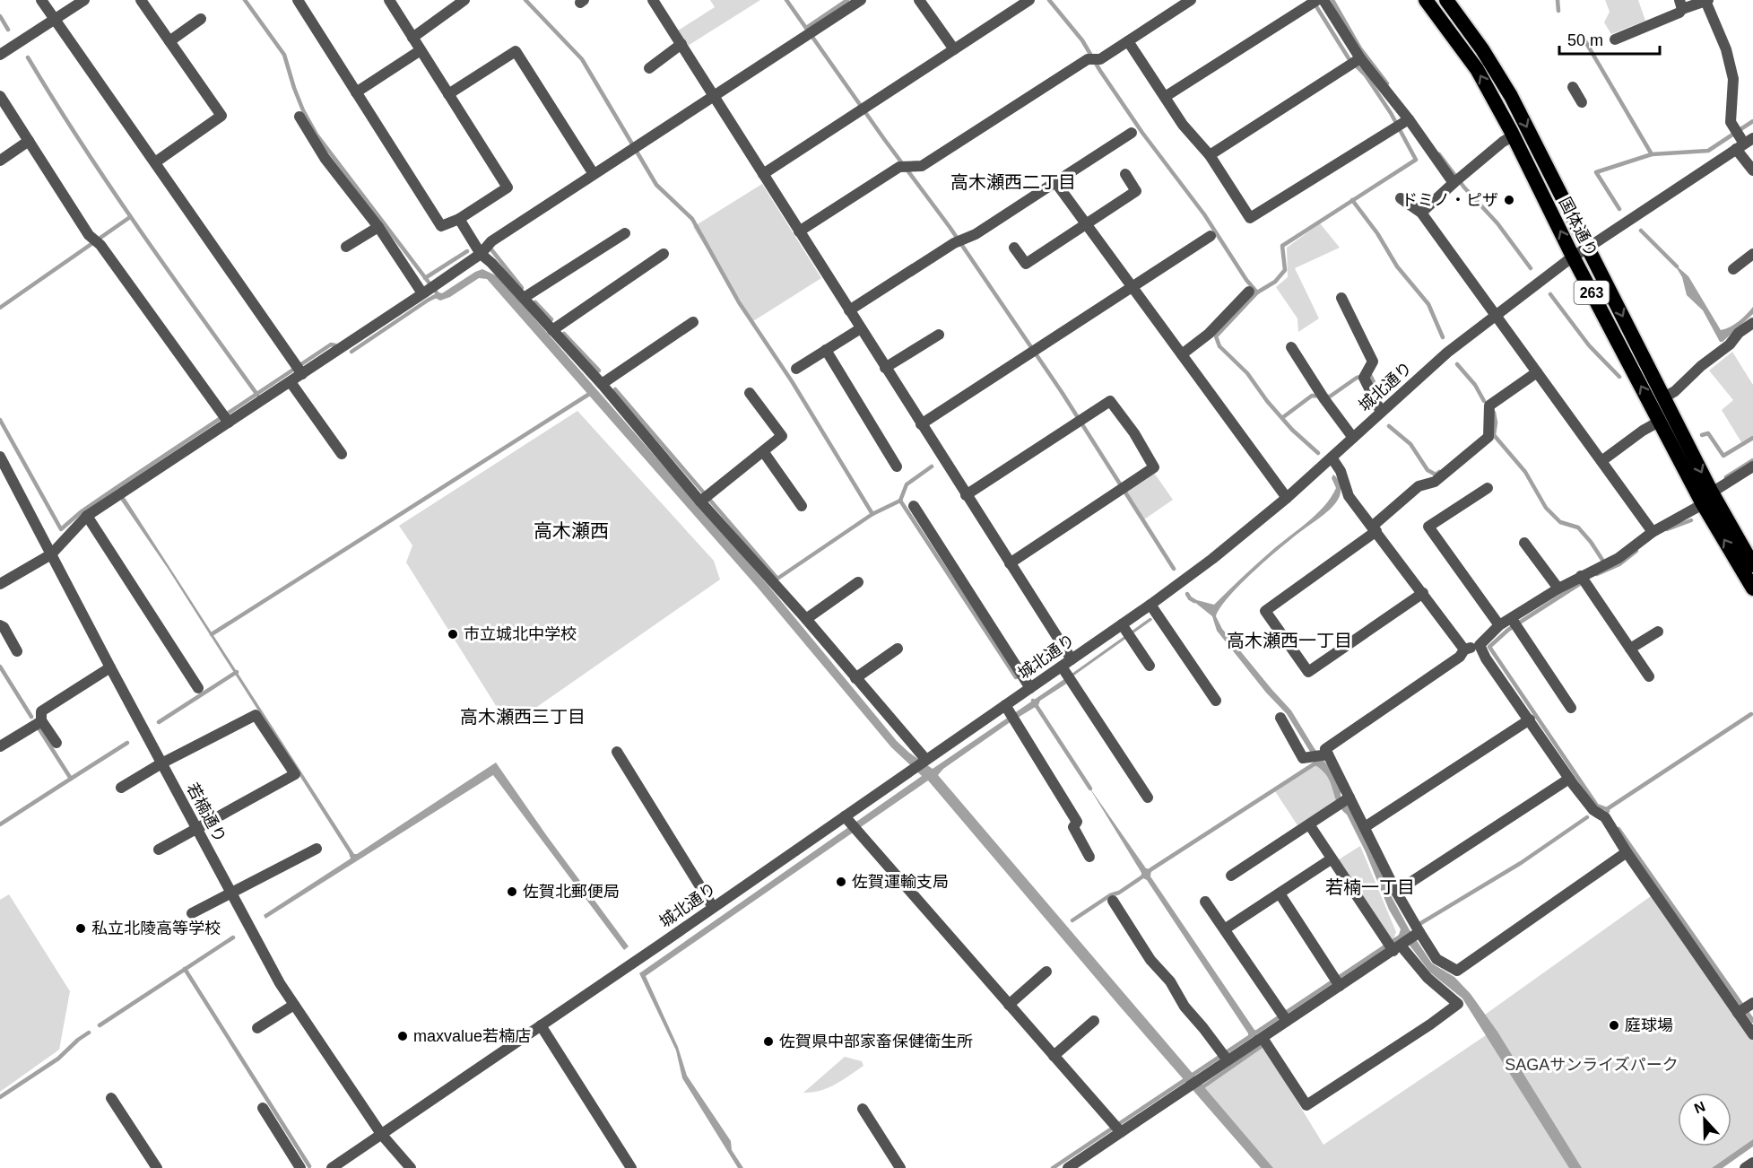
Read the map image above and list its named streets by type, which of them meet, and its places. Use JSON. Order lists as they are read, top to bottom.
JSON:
{
  "streets": {
    "highway": ["国体通り", "263"],
    "street": ["城北通り", "若楠通り"]
  },
  "crossings": [
    ["国体通り", "城北通り"],
    ["城北通り", "若楠通り"]
  ],
  "districts": [
    "高木瀬西二丁目",
    "高木瀬西",
    "高木瀬西一丁目",
    "高木瀬西三丁目",
    "若楠一丁目"
  ],
  "parks": ["SAGAサンライズパーク"],
  "places": [
    "ドミノ・ピザ",
    "市立城北中学校",
    "佐賀運輸支局",
    "佐賀北郵便局",
    "私立北陵高等学校",
    "庭球場",
    "maxvalue若楠店",
    "佐賀県中部家畜保健衛生所"
  ],
  "scale_bar": "50 m",
  "north": "top"
}
